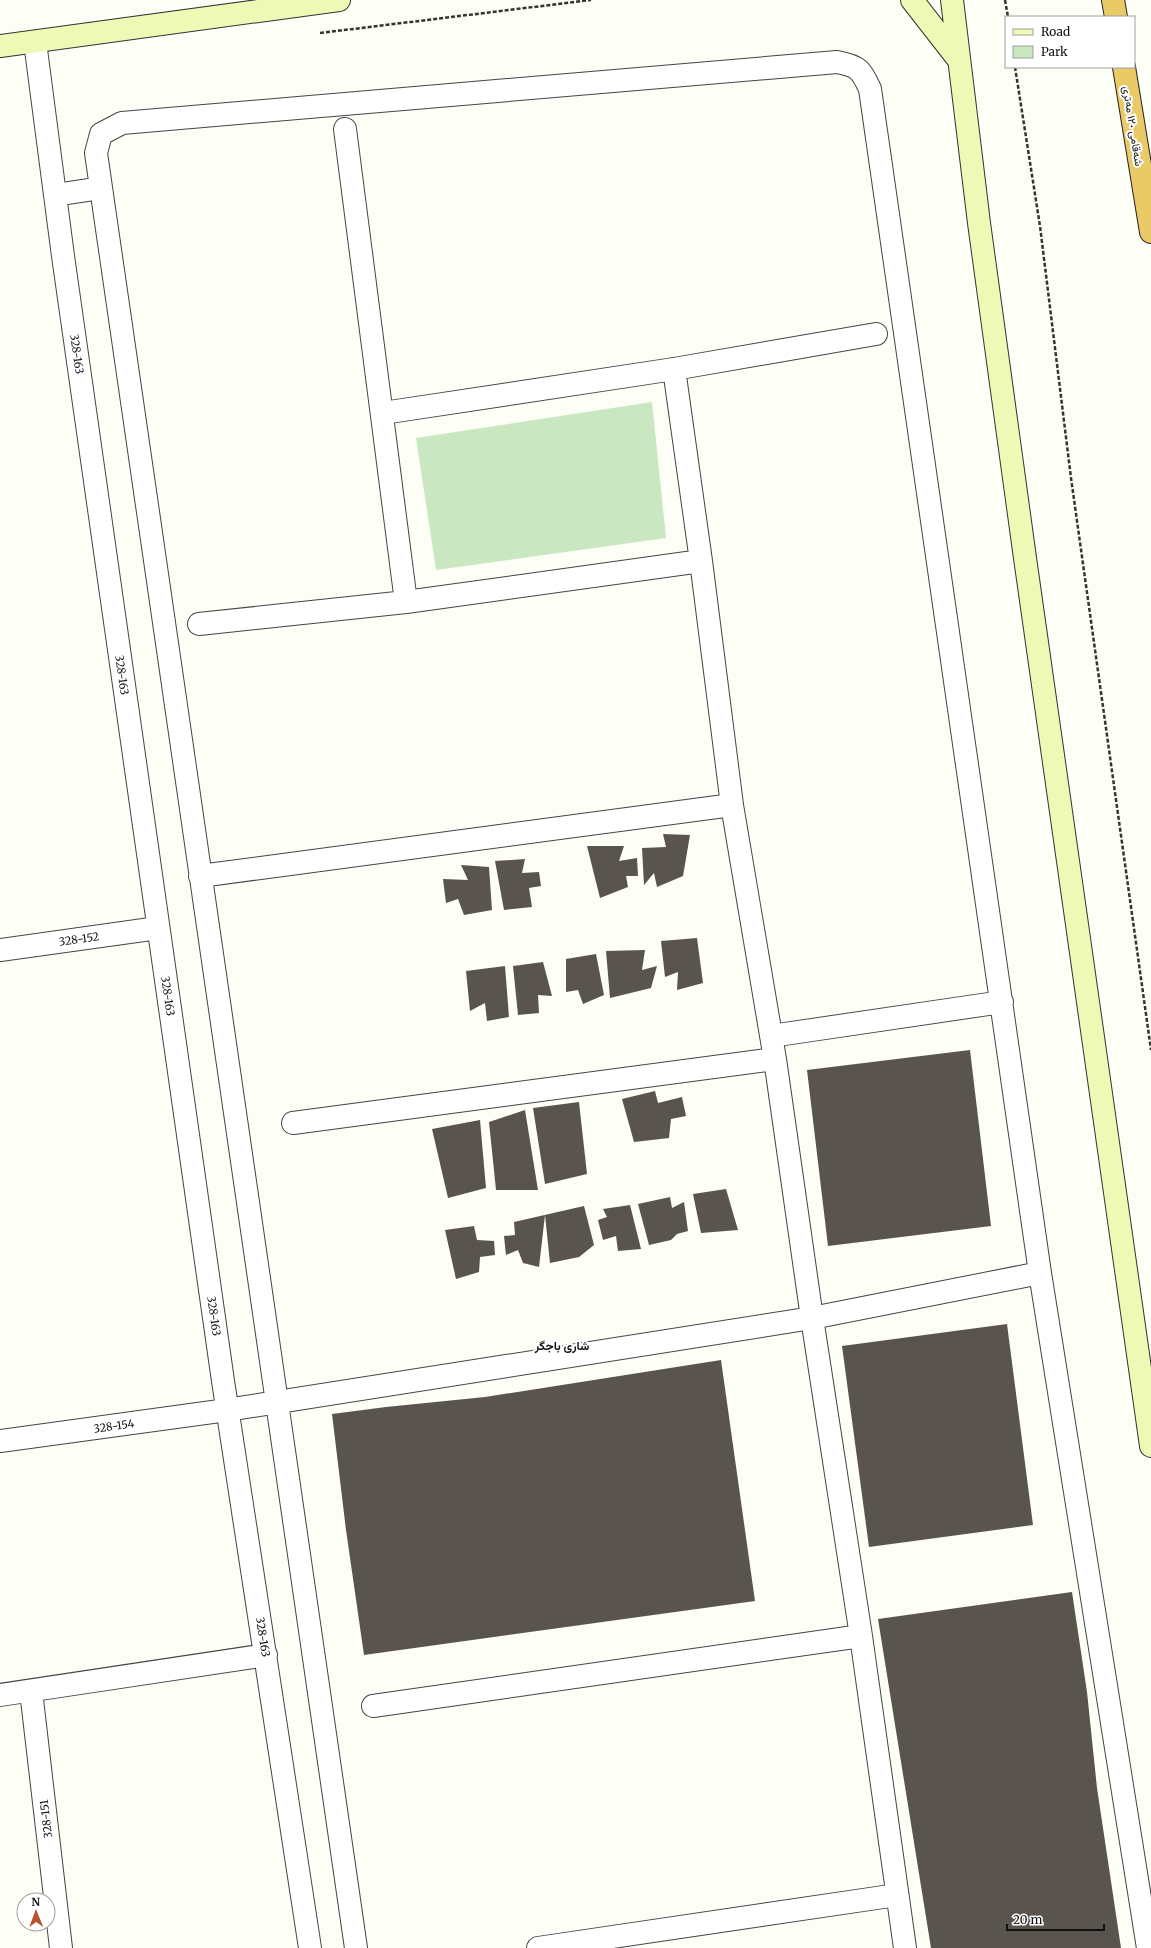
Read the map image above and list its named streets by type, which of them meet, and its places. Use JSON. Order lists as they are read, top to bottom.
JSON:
{
  "streets": {
    "highway": ["شەقامی ١٢٠ مەتری"],
    "street": [
      "328-163",
      "328-152",
      "328-154",
      "328-151"
    ]
  },
  "crossings": [
    ["328-163", "328-152"],
    ["328-163", "328-154"]
  ],
  "districts": ["شاری باجگر"],
  "legend": ["Road", "Park"],
  "scale_bar": "20 m",
  "north": "top"
}
